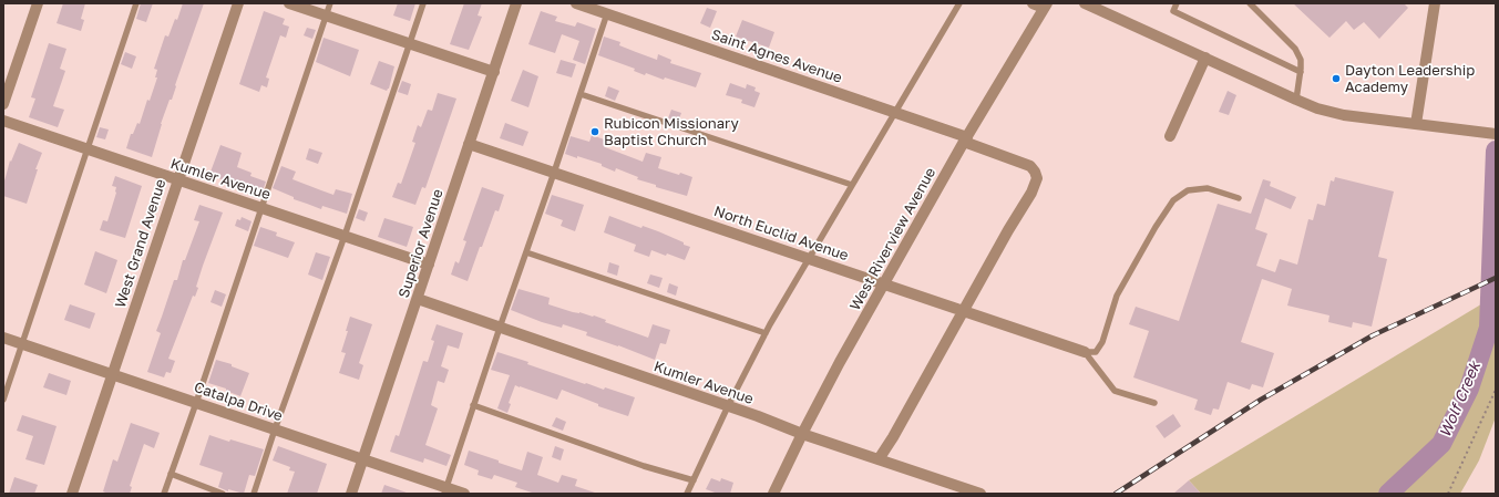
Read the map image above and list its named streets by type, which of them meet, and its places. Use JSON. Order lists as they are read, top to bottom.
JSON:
{
  "streets": {
    "street": [
      "Saint Agnes Avenue",
      "Kumler Avenue",
      "North Euclid Avenue",
      "West Riverview Avenue",
      "West Grand Avenue",
      "Superior Avenue",
      "Catalpa Drive"
    ]
  },
  "crossings": [
    ["Saint Agnes Avenue", "North Euclid Avenue"],
    ["Saint Agnes Avenue", "West Riverview Avenue"],
    ["Kumler Avenue", "West Riverview Avenue"],
    ["Kumler Avenue", "West Grand Avenue"],
    ["Kumler Avenue", "Superior Avenue"],
    ["North Euclid Avenue", "West Riverview Avenue"],
    ["North Euclid Avenue", "Superior Avenue"],
    ["West Grand Avenue", "Catalpa Drive"],
    ["Superior Avenue", "Catalpa Drive"]
  ],
  "water": ["Wolf Creek"],
  "places": ["Dayton Leadership Academy", "Rubicon Missionary Baptist Church"]
}
